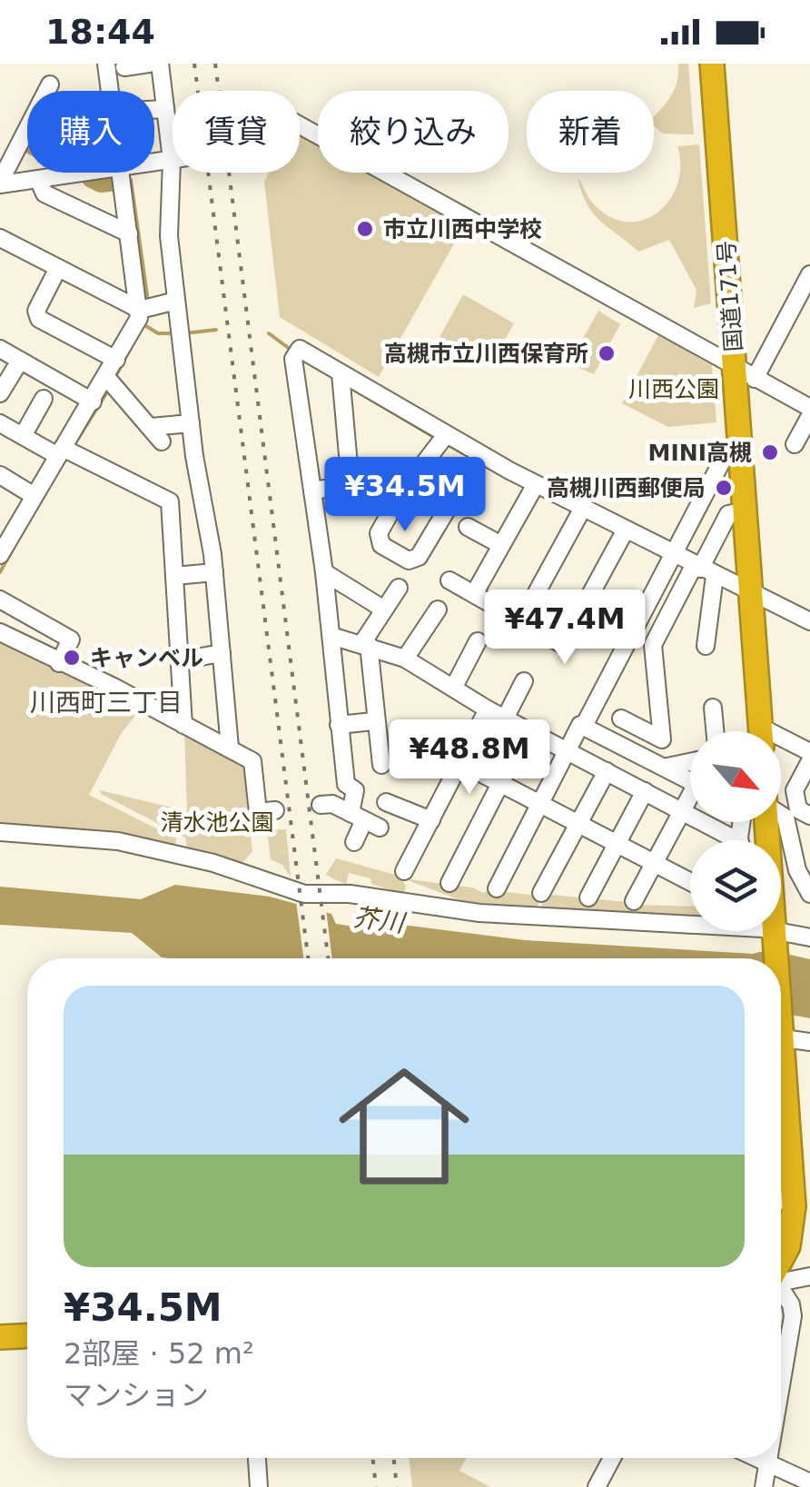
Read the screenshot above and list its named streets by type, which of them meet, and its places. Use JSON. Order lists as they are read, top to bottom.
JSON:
{
  "streets": {
    "highway": ["国道171号"]
  },
  "districts": ["川西町三丁目"],
  "water": ["芥川"],
  "parks": ["川西公園", "清水池公園"],
  "places": [
    "市立川西中学校",
    "高槻市立川西保育所",
    "MINI高槻",
    "高槻川西郵便局",
    "キャンベル"
  ],
  "north": "bottom right",
  "page": {
    "status": "18:44",
    "chip": [
      "購入",
      "賃貸",
      "絞り込み",
      "新着"
    ],
    "price": ["¥34.5M", "¥47.4M", "¥48.8M"],
    "list": [
      {
        "name": "¥34.5M",
        "note": "2部屋 · 52 m² · マンション"
      }
    ]
  }
}
